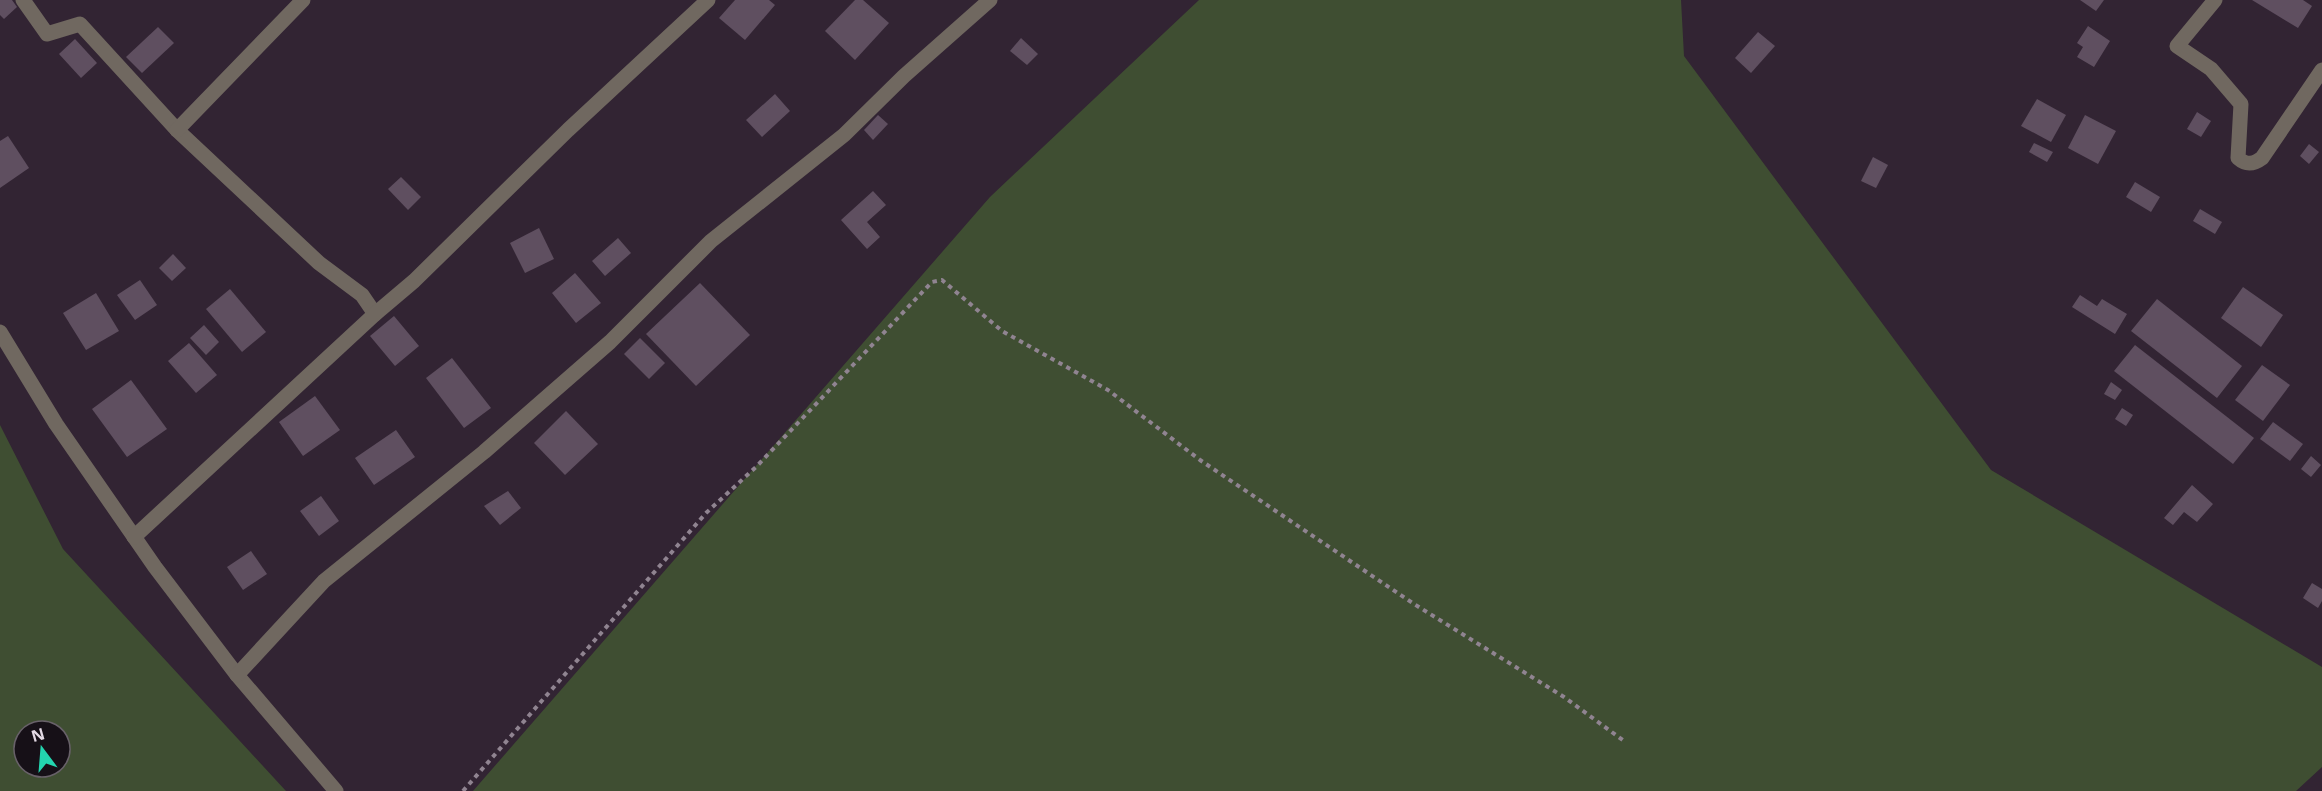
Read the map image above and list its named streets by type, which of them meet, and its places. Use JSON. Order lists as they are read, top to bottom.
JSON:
{
  "north": "top"
}
